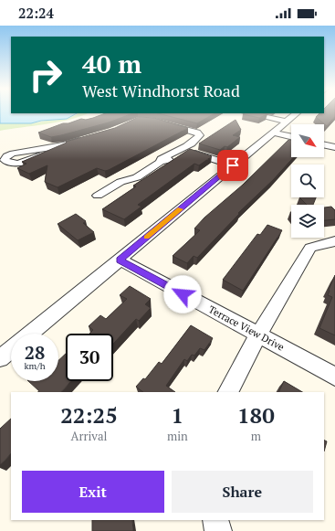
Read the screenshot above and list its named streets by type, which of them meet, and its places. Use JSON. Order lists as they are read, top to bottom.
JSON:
{
  "streets": {
    "street": ["Terrace View Drive"]
  },
  "north": "bottom right",
  "page": {
    "status": "22:24",
    "turn": ["40 m", "West Windhorst Road"],
    "speed": "28 km/h",
    "limit": "30",
    "eta": [
      "22:25",
      "Arrival",
      "1",
      "min",
      "180",
      "m"
    ],
    "buttons": ["Exit", "Share"]
  }
}
